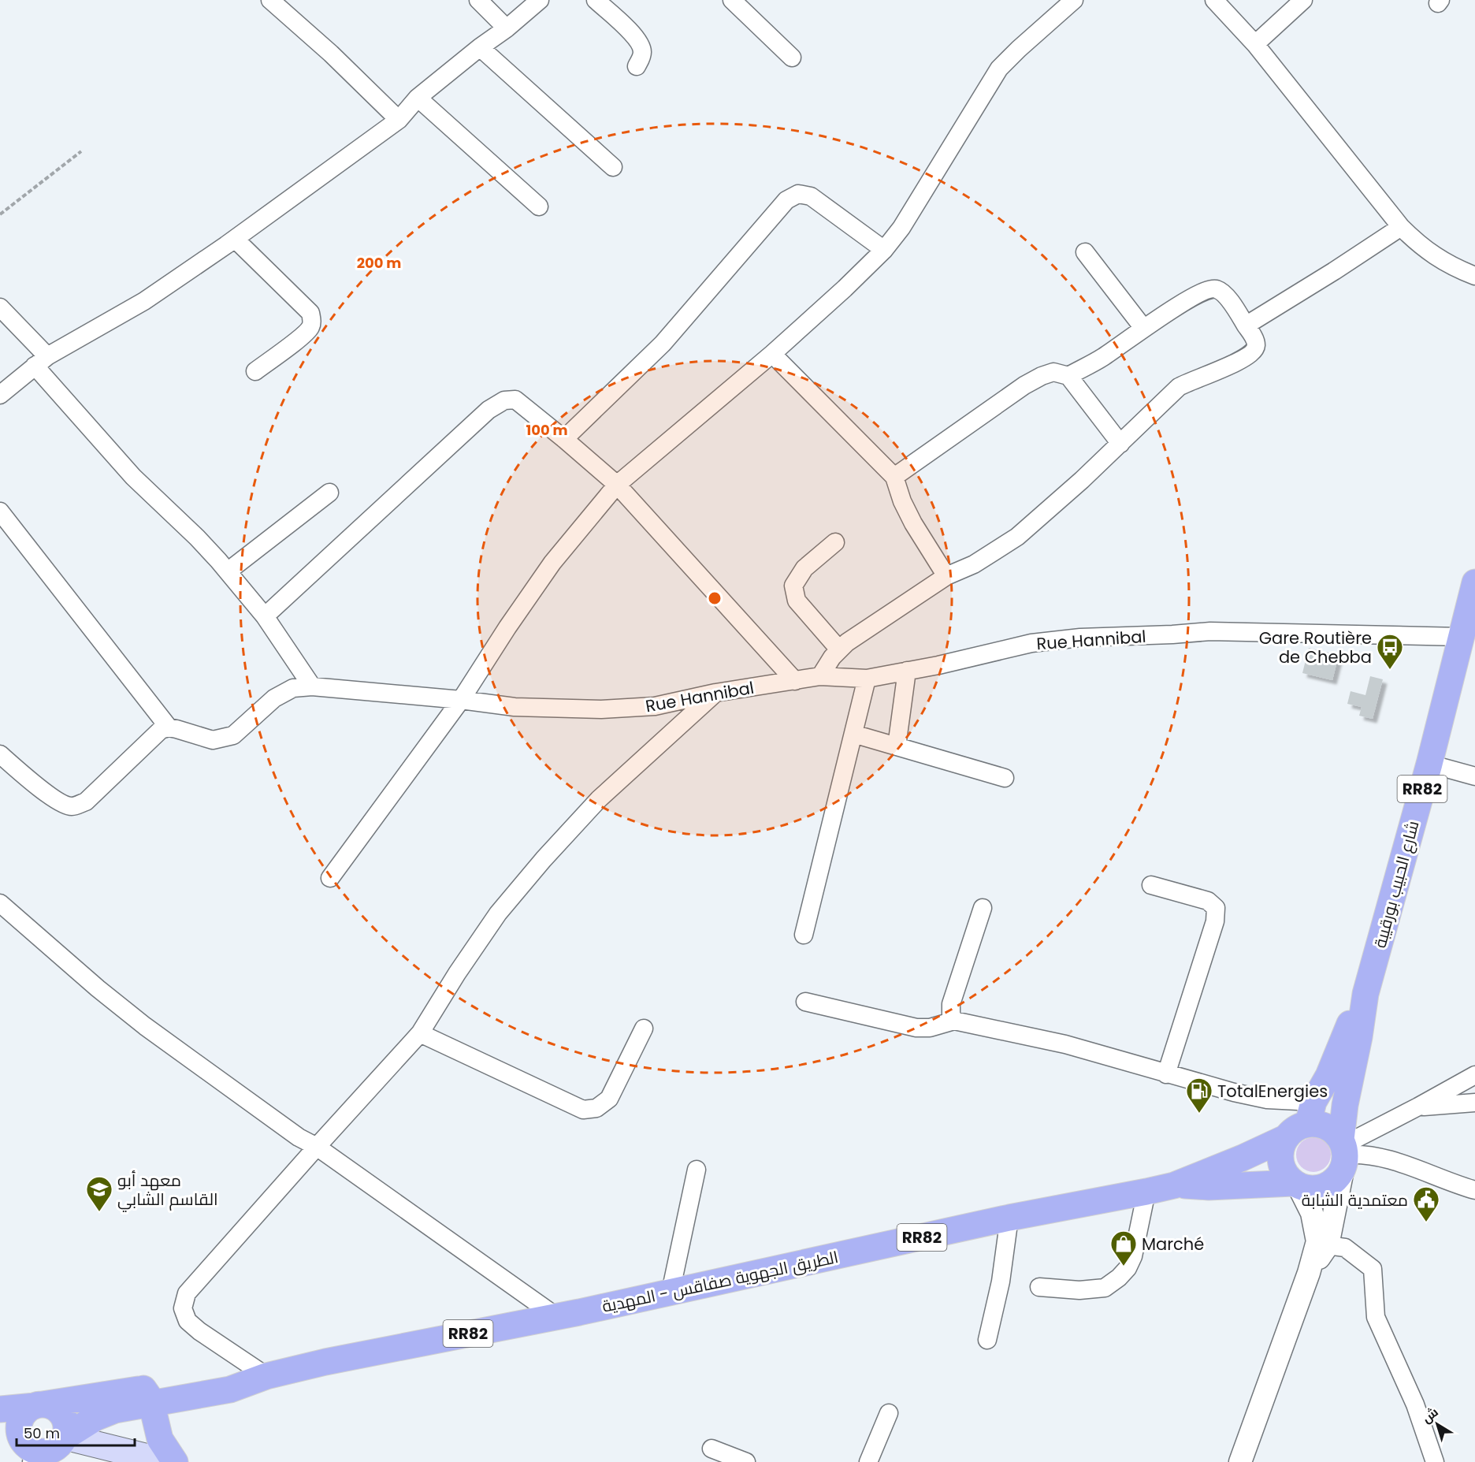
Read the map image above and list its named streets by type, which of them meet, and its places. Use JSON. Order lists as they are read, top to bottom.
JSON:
{
  "streets": {
    "main road": ["RR82", "شارع الحبيب بورقيبة", "الطريق الجهوية صفاقس - المهدية"],
    "street": ["Rue Hannibal"]
  },
  "crossings": [
    ["Rue Hannibal", "شارع الحبيب بورقيبة"],
    ["RR82", "شارع الحبيب بورقيبة"],
    ["RR82", "الطريق الجهوية صفاقس - المهدية"],
    ["شارع الحبيب بورقيبة", "الطريق الجهوية صفاقس - المهدية"]
  ],
  "places": {
    "bus stop": ["Gare Routière de Chebba"],
    "fuel station": ["TotalEnergies"],
    "school or university": ["معهد أبو القاسم الشابي"],
    "public building": ["معتمدية الشابة"],
    "shop": ["Marché"]
  },
  "scale_bar": "50 m",
  "north": "top left",
  "rings": ["200 m", "100 m"]
}
